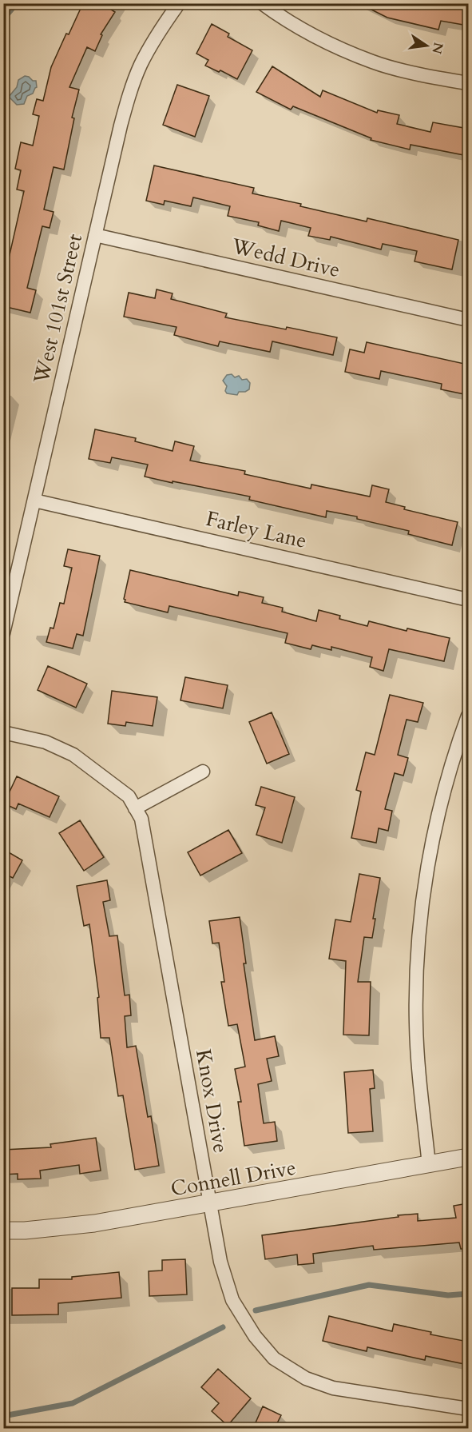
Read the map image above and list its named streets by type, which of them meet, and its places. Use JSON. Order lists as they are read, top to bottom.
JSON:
{
  "streets": {
    "street": [
      "Wedd Drive",
      "West 101st Street",
      "Farley Lane",
      "Knox Drive",
      "Connell Drive"
    ]
  },
  "crossings": [
    ["Wedd Drive", "West 101st Street"],
    ["West 101st Street", "Farley Lane"],
    ["Knox Drive", "Connell Drive"]
  ],
  "north": "right"
}
